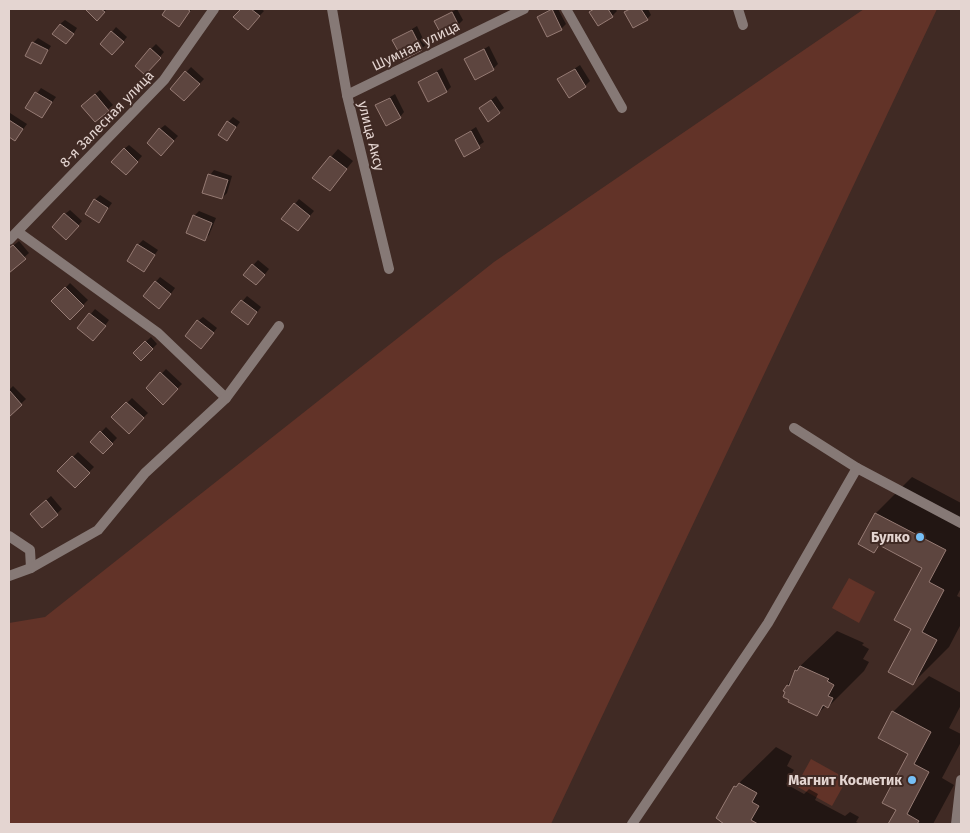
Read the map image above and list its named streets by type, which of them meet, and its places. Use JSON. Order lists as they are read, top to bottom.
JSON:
{
  "streets": {
    "street": ["Шумная улица", "8-я Залесная улица", "улица Аксу"]
  },
  "crossings": [
    ["Шумная улица", "улица Аксу"]
  ],
  "places": ["Булко", "Магнит Косметик"]
}
